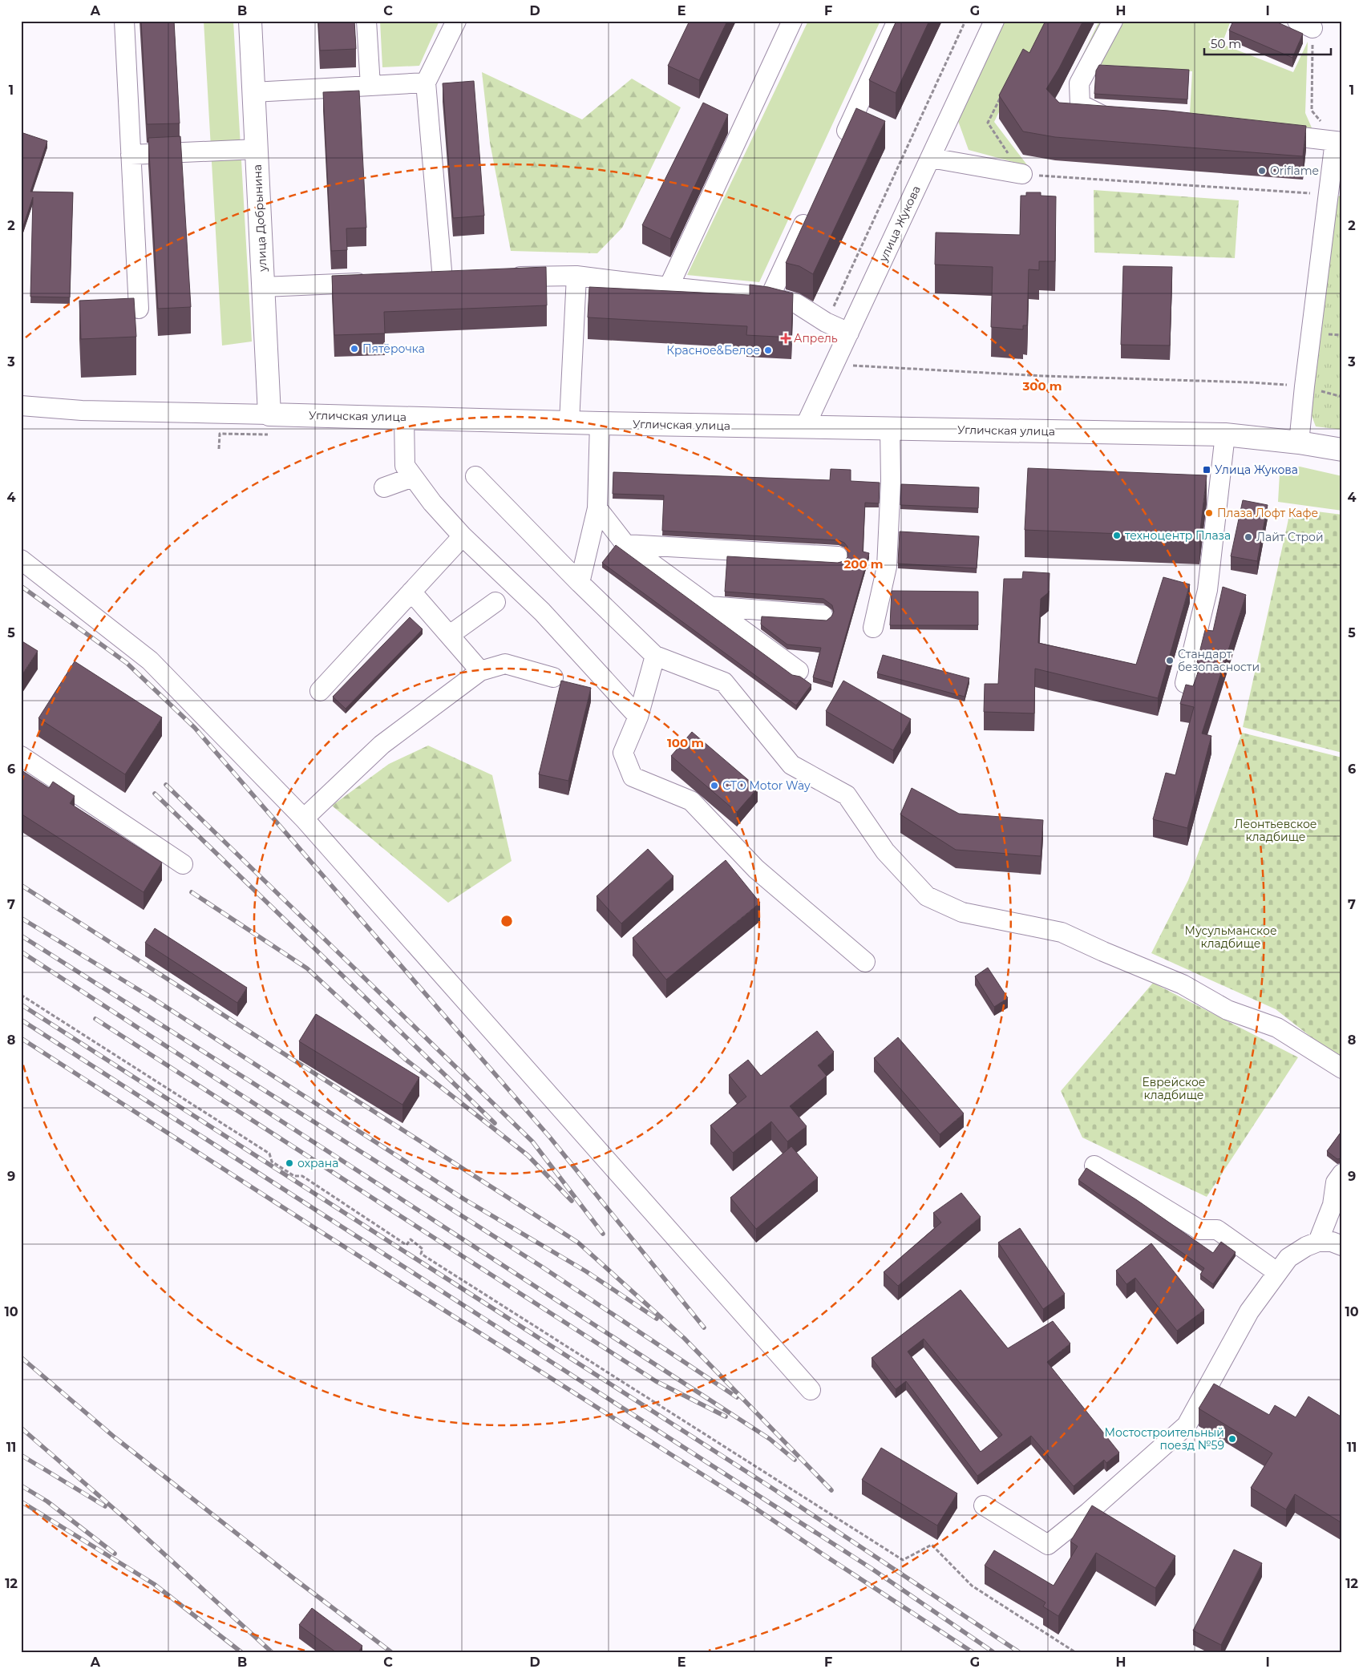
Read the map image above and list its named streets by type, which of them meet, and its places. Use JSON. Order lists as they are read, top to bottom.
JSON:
{
  "streets": {
    "main road": ["улица Добрынина", "Угличская улица"],
    "street": ["улица Жукова"]
  },
  "crossings": [
    ["улица Добрынина", "Угличская улица"],
    ["улица Жукова", "Угличская улица"]
  ],
  "parks": ["Леонтьевское кладбище", "Мусульманское кладбище", "Еврейское кладбище"],
  "places": {
    "other": [
      "Oriflame",
      "Пятёрочка",
      "Красное&Белое",
      "Плаза Лофт Кафе",
      "техноцентр Плаза",
      "Лайт Строй",
      "Стандарт безопасности",
      "СТО Motor Way",
      "охрана",
      "Мостостроительный поезд №59"
    ],
    "health": ["Апрель"],
    "transit": ["Улица Жукова"]
  },
  "scale_bar": "50 m",
  "grid": {
    "columns": [
      "A",
      "B",
      "C",
      "D",
      "E",
      "F",
      "G",
      "H",
      "I"
    ],
    "rows": [
      "1",
      "2",
      "3",
      "4",
      "5",
      "6",
      "7",
      "8",
      "9",
      "10",
      "11",
      "12"
    ]
  },
  "rings": ["300 m", "200 m", "100 m"]
}
